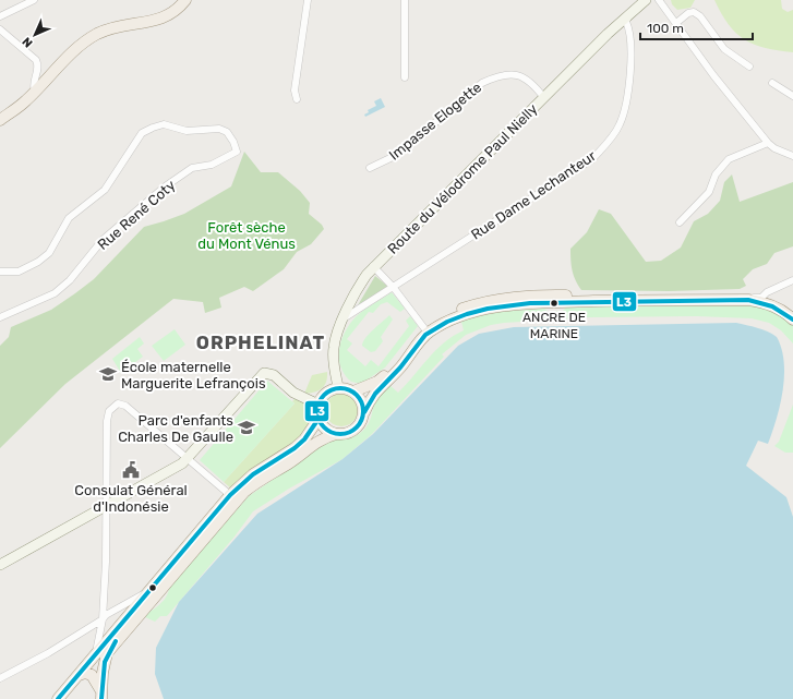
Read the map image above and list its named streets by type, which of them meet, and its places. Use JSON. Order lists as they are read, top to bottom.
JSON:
{
  "streets": {
    "street": [
      "Impasse Elogette",
      "Route du Vélodrome Paul Nielly",
      "Rue Dame Lechanteur",
      "Rue René Coty"
    ]
  },
  "crossings": [
    ["Impasse Elogette", "Route du Vélodrome Paul Nielly"],
    ["Route du Vélodrome Paul Nielly", "Rue Dame Lechanteur"]
  ],
  "districts": ["ORPHELINAT"],
  "parks": ["Forêt sèche du Mont Vénus"],
  "places": {
    "other": ["ANCRE DE MARINE"],
    "school or university": ["École maternelle Marguerite Lefrançois", "Parc d'enfants Charles De Gaulle"],
    "public building": ["Consulat Général d'Indonésie"]
  },
  "lines": ["transit line L3"],
  "scale_bar": "100 m",
  "north": "bottom left"
}
